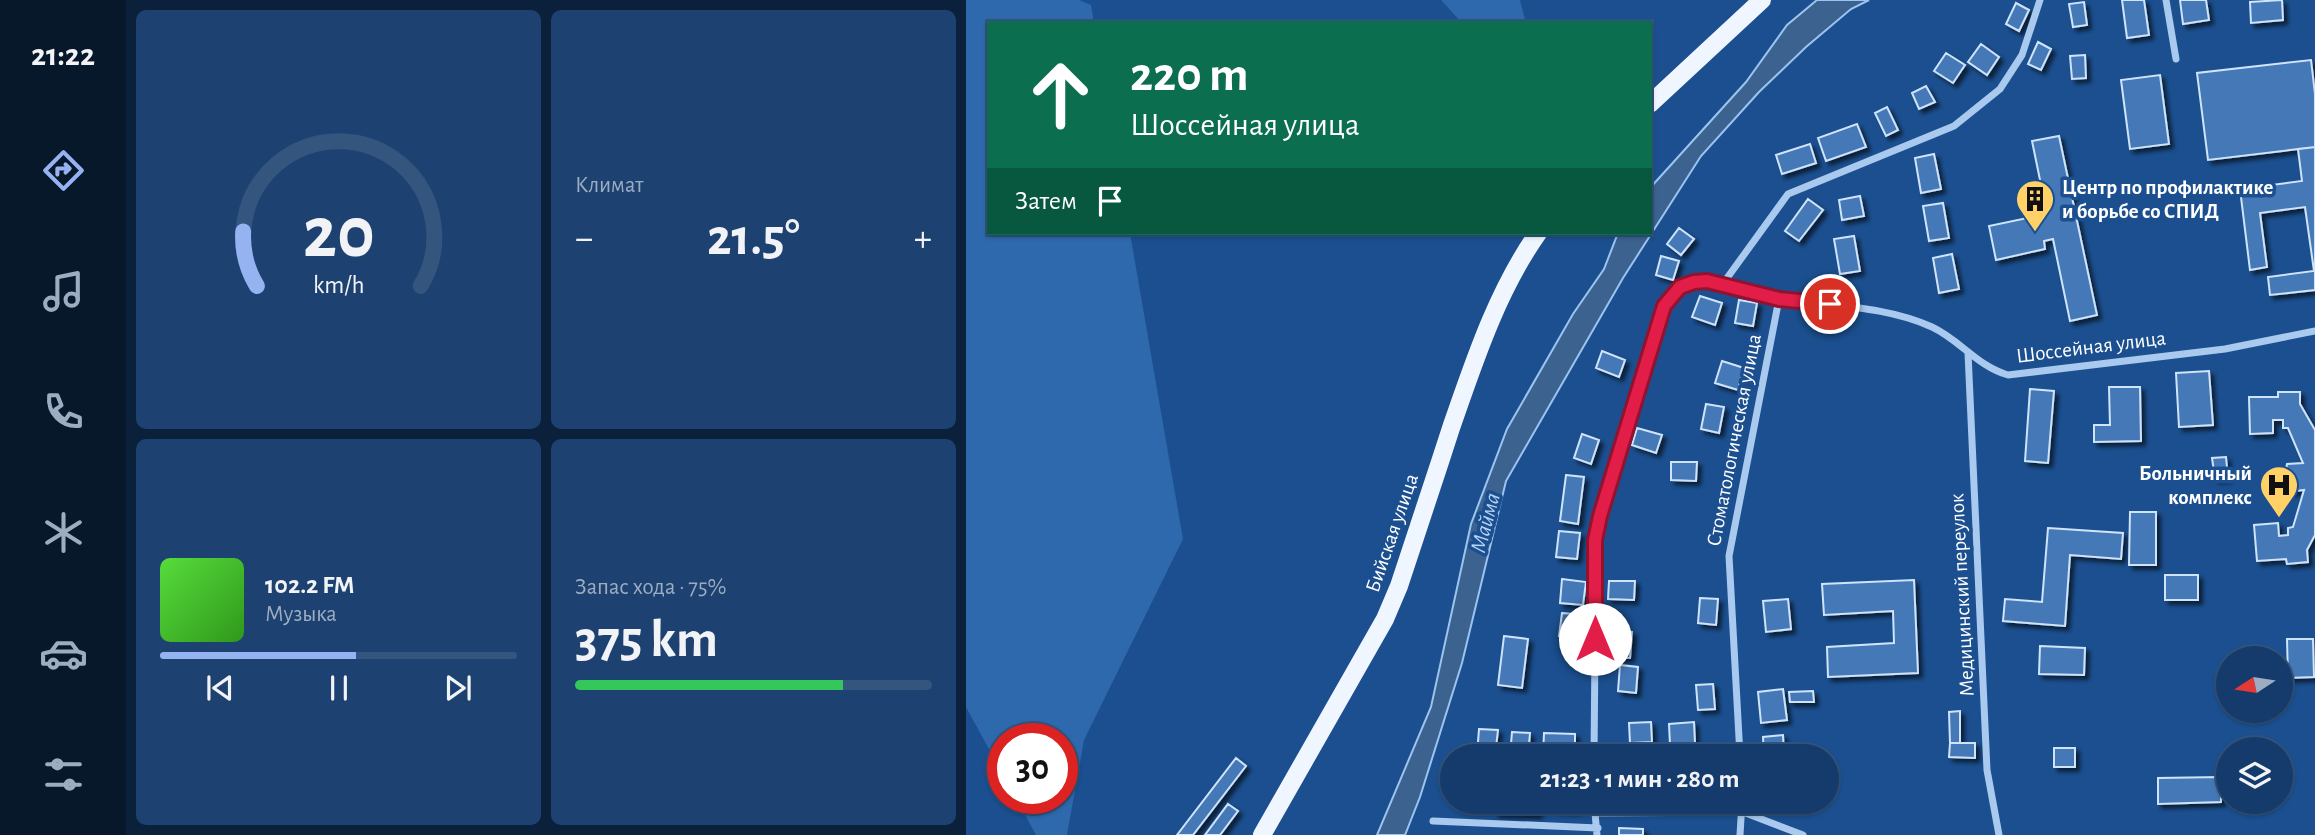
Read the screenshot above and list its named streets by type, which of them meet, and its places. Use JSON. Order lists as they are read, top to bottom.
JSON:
{
  "streets": {
    "main road": ["Бийская улица"],
    "street": ["Шоссейная улица", "Стоматологическая улица", "Медицинский переулок"]
  },
  "crossings": [
    ["Шоссейная улица", "Стоматологическая улица"],
    ["Шоссейная улица", "Медицинский переулок"]
  ],
  "water": ["Майма"],
  "places": {
    "building": ["Центр по профилактике и борьбе со СПИД"],
    "hospital": ["Больничный комплекс"]
  },
  "north": "left",
  "page": {
    "tabs": "21:22",
    "tile": [
      "Климат",
      ["Запас хода · 75%", "375 km"]
    ],
    "turn": ["220 m", "Шоссейная улица"],
    "then": "Затем",
    "heat": ["−", "21.5°", "+"],
    "song": ["102.2 FM", "Музыка"],
    "limit": "30",
    "trip": "21:23 · 1 мин · 280 m",
    "gauge": ["20", "km/h"]
  }
}
